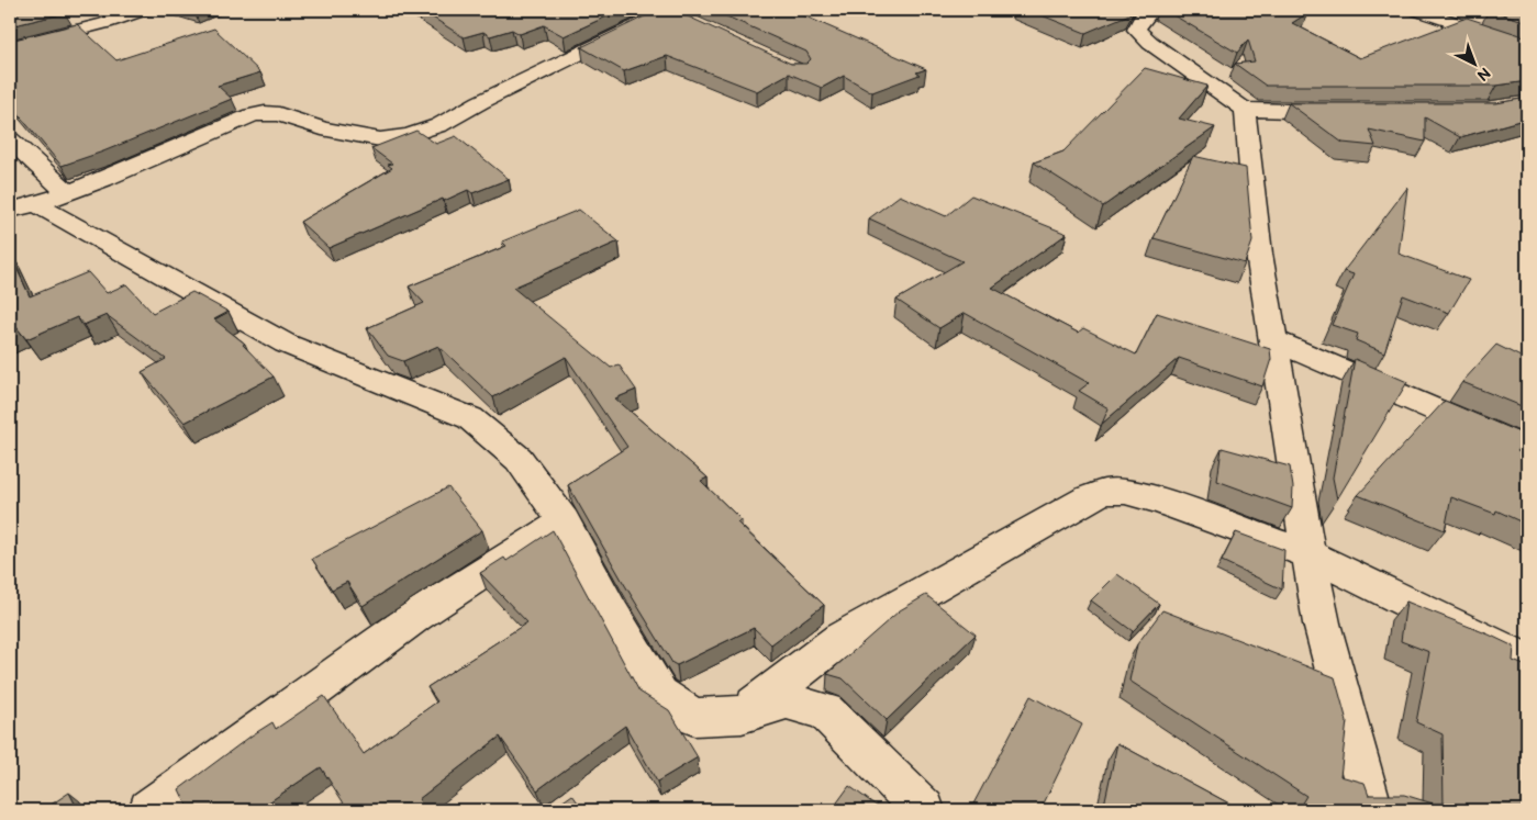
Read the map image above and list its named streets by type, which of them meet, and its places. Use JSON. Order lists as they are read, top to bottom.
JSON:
{
  "north": "bottom right"
}
